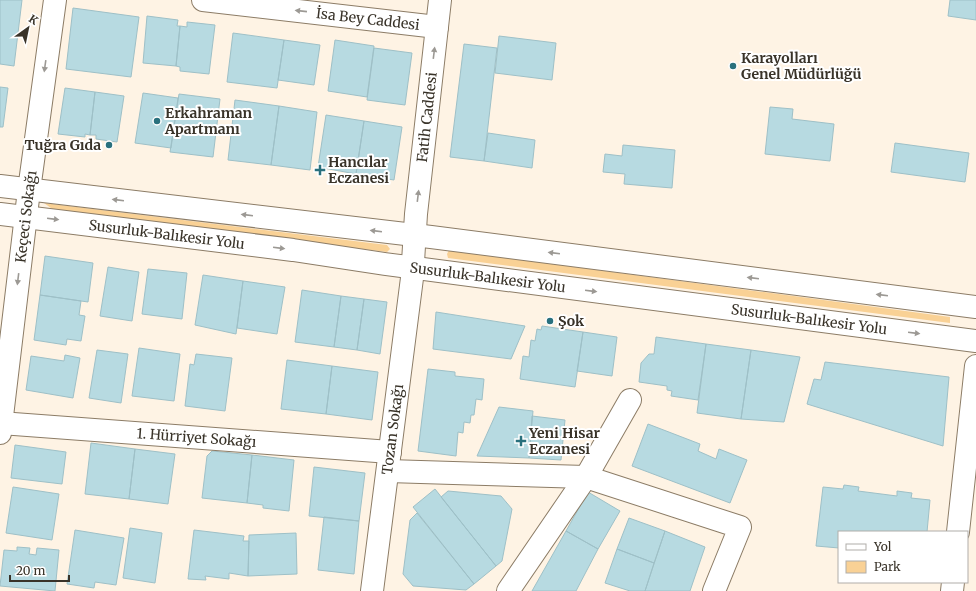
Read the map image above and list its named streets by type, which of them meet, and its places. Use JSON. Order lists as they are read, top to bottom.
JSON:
{
  "streets": {
    "main road": [
      "İsa Bey Caddesi",
      "Fatih Caddesi",
      "Keçeci Sokağı",
      "Susurluk-Balıkesir Yolu",
      "Tozan Sokağı",
      "1. Hürriyet Sokağı"
    ]
  },
  "crossings": [
    ["İsa Bey Caddesi", "Fatih Caddesi"],
    ["Fatih Caddesi", "Susurluk-Balıkesir Yolu"],
    ["Fatih Caddesi", "Tozan Sokağı"],
    ["Keçeci Sokağı", "Susurluk-Balıkesir Yolu"],
    ["Keçeci Sokağı", "1. Hürriyet Sokağı"],
    ["Susurluk-Balıkesir Yolu", "Tozan Sokağı"],
    ["Tozan Sokağı", "1. Hürriyet Sokağı"]
  ],
  "one_way": ["İsa Bey Caddesi", "Fatih Caddesi", "Keçeci Sokağı"],
  "places": {
    "other": [
      "Karayolları Genel Müdürlüğü",
      "Erkahraman Apartmanı",
      "Tuğra Gıda",
      "Şok"
    ],
    "health": ["Hancılar Eczanesi", "Yeni Hisar Eczanesi"]
  },
  "legend": ["Yol", "Park"],
  "scale_bar": "20 m",
  "north": "top right"
}
